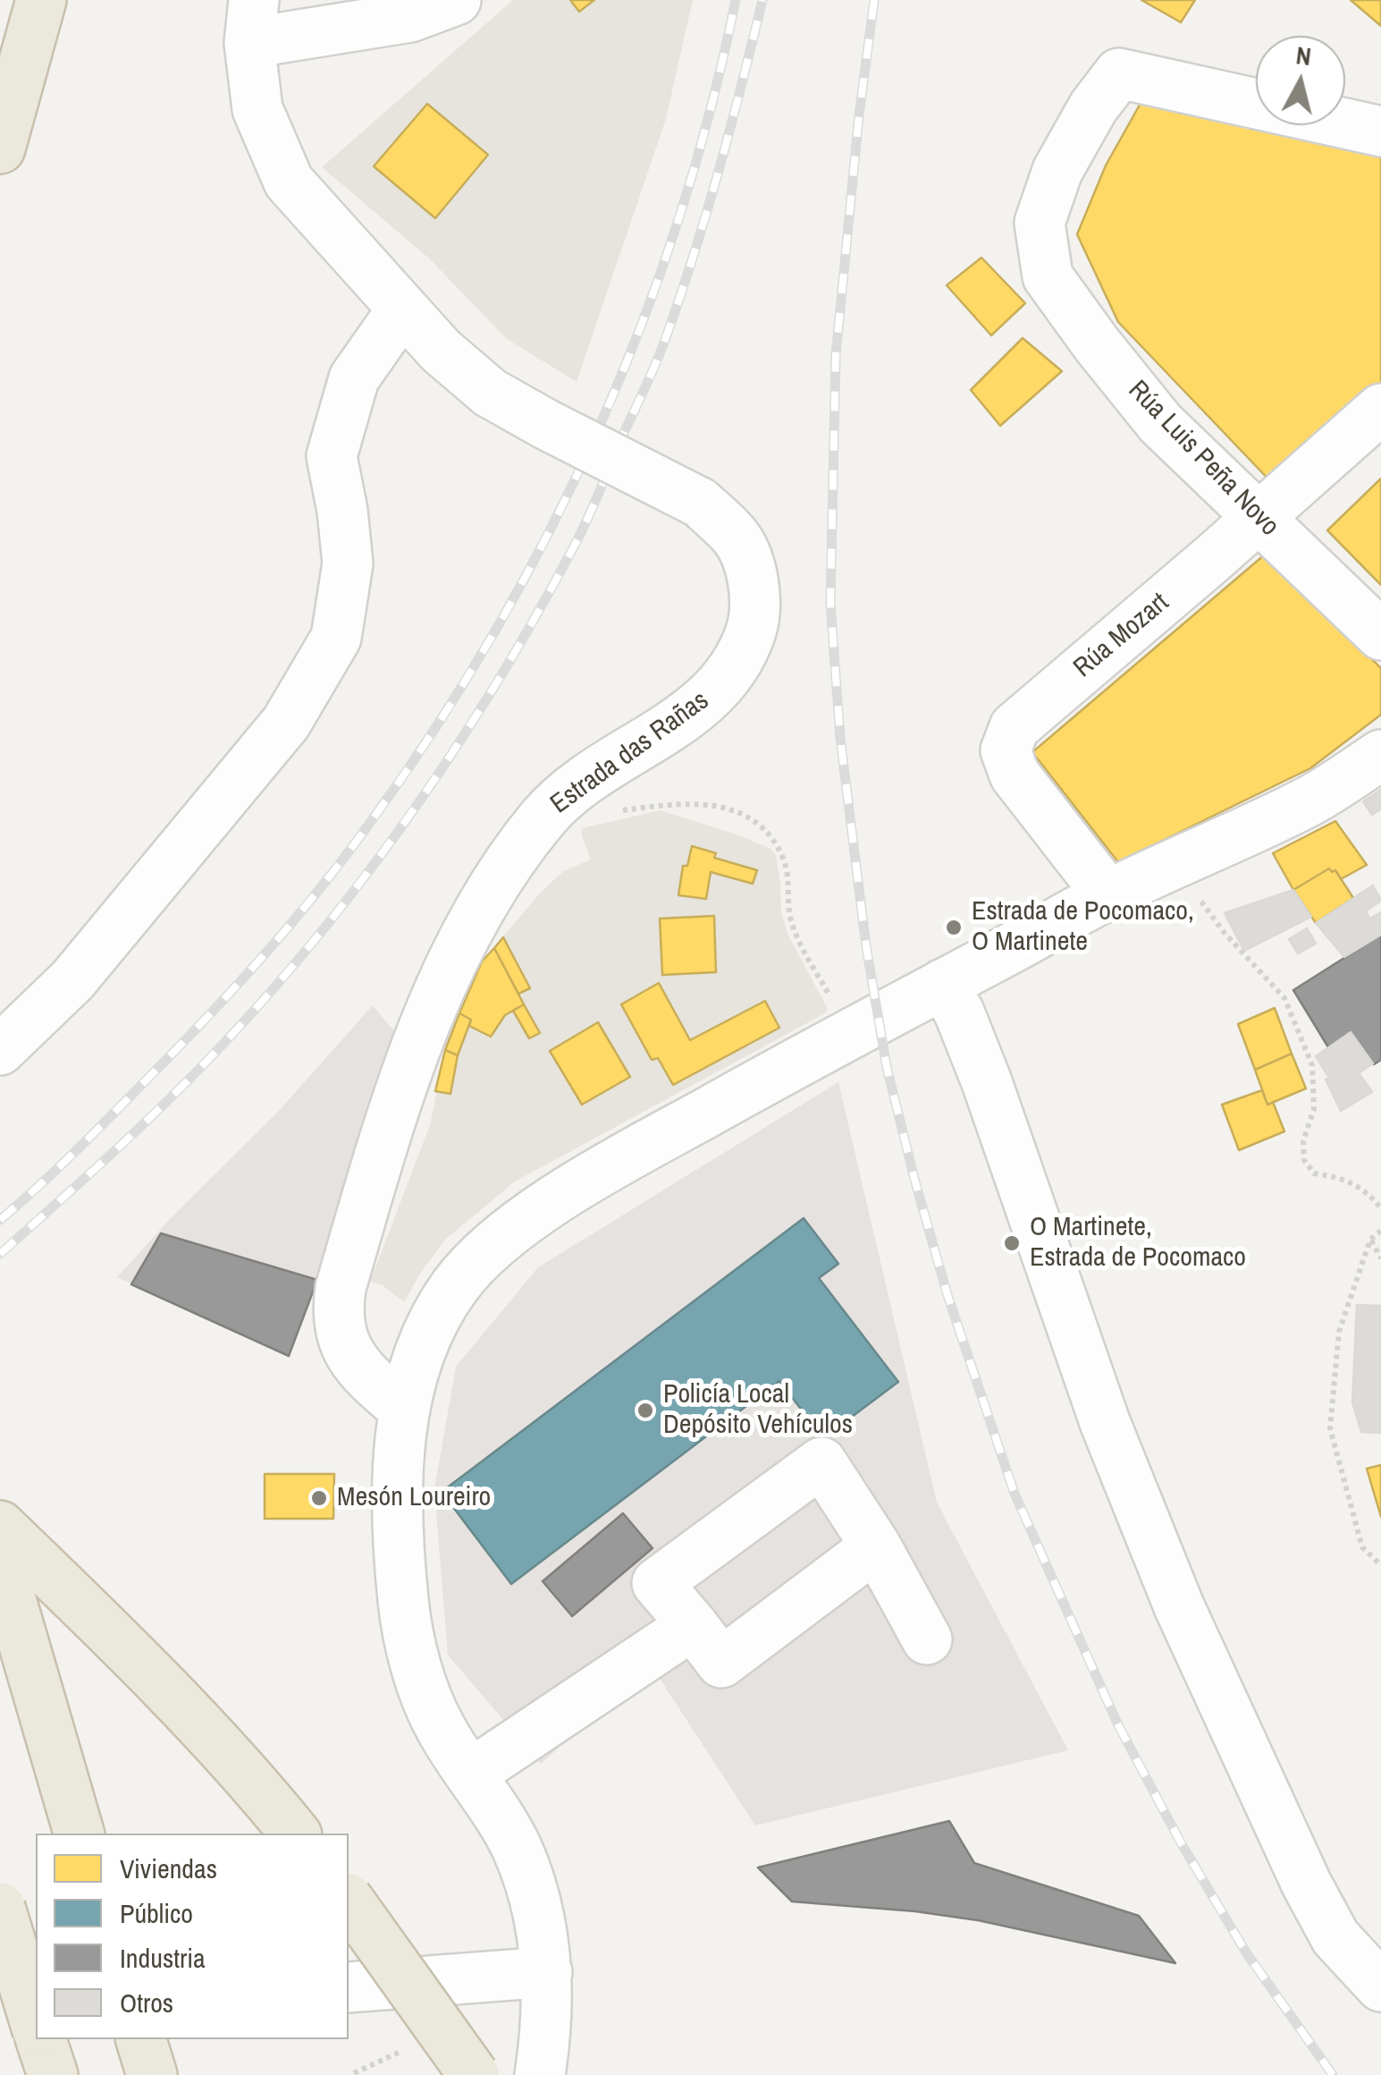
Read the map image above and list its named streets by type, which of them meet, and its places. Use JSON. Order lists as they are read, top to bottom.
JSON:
{
  "streets": {
    "street": ["Rúa Luis Peña Novo", "Rúa Mozart", "Estrada das Rañas"]
  },
  "crossings": [
    ["Rúa Luis Peña Novo", "Rúa Mozart"]
  ],
  "places": [
    "Estrada de Pocomaco, O Martinete",
    "O Martinete, Estrada de Pocomaco",
    "Policía Local Depósito Vehículos",
    "Mesón Loureiro"
  ],
  "legend": [
    "Viviendas",
    "Público",
    "Industria",
    "Otros"
  ],
  "north": "top"
}
